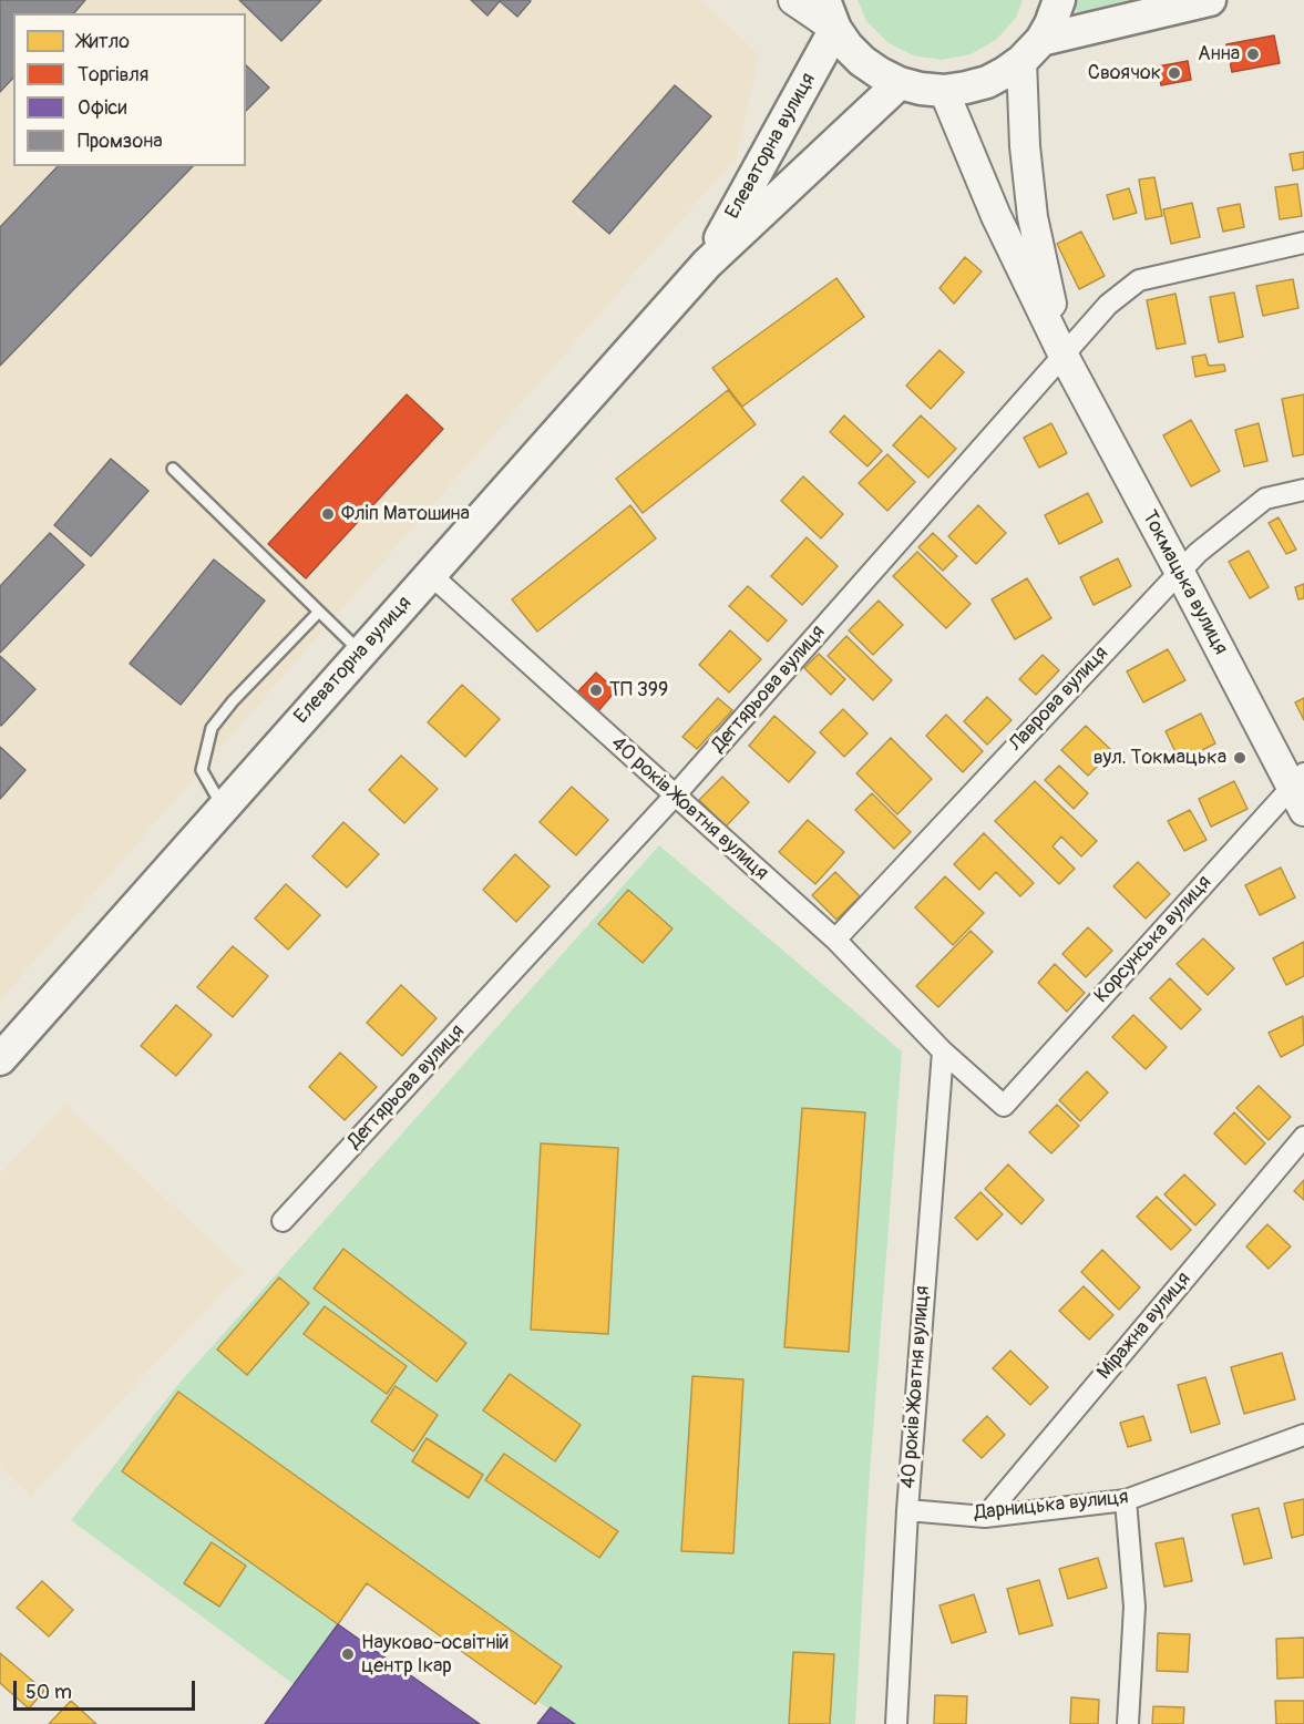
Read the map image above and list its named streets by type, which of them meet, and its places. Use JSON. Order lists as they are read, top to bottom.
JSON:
{
  "streets": {
    "main road": ["Елеваторна вулиця"],
    "street": [
      "Токмацька вулиця",
      "Дегтярьова вулиця",
      "Лаврова вулиця",
      "40 років Жовтня вулиця",
      "Корсунська вулиця",
      "Міражна вулиця",
      "Дарницька вулиця"
    ]
  },
  "crossings": [
    ["Елеваторна вулиця", "40 років Жовтня вулиця"],
    ["Токмацька вулиця", "Дегтярьова вулиця"],
    ["Токмацька вулиця", "Лаврова вулиця"],
    ["Токмацька вулиця", "Корсунська вулиця"],
    ["Дегтярьова вулиця", "40 років Жовтня вулиця"],
    ["Лаврова вулиця", "40 років Жовтня вулиця"],
    ["40 років Жовтня вулиця", "Корсунська вулиця"],
    ["40 років Жовтня вулиця", "Дарницька вулиця"],
    ["Міражна вулиця", "Дарницька вулиця"]
  ],
  "places": [
    "Анна",
    "Своячок",
    "Фліп Матошина",
    "ТП 399",
    "вул. Токмацька",
    "Науково-освітній центр Ікар"
  ],
  "legend": [
    "Житло",
    "Торгівля",
    "Офіси",
    "Промзона"
  ],
  "scale_bar": "50 m"
}
